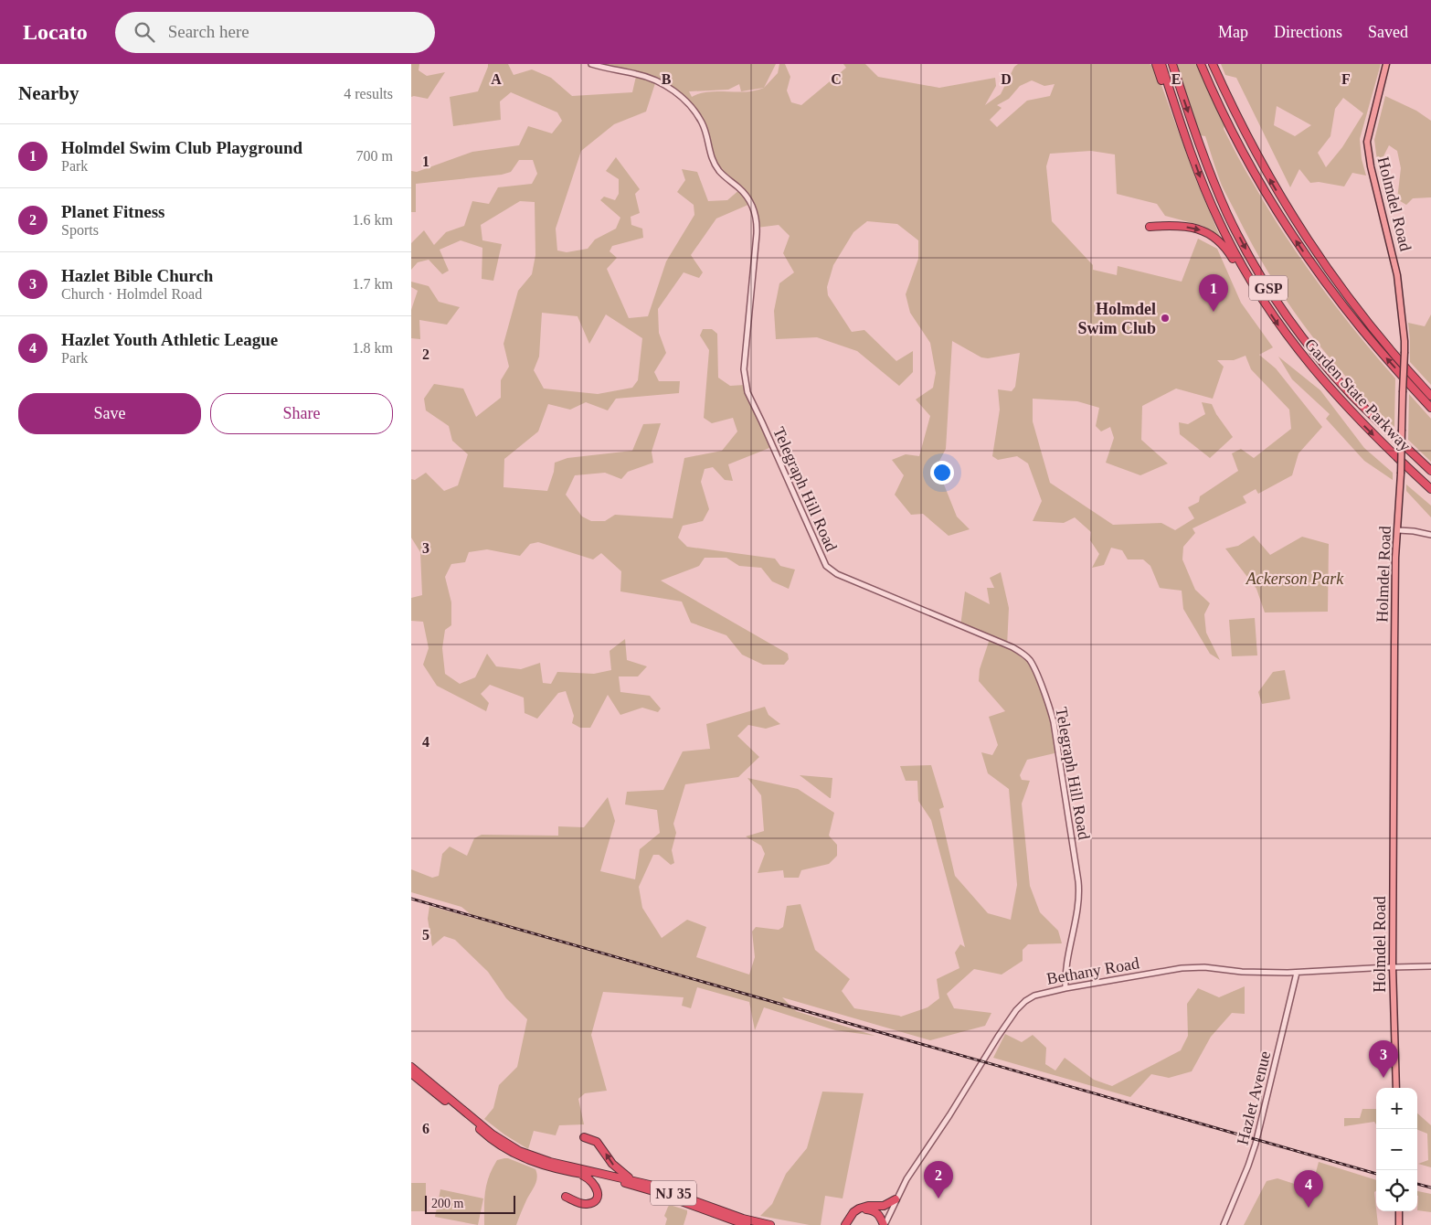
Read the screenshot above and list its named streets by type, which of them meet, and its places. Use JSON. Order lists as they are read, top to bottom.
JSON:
{
  "streets": {
    "highway": ["GSP", "Garden State Parkway", "NJ 35"],
    "main road": ["Holmdel Road"],
    "street": ["Telegraph Hill Road", "Bethany Road", "Hazlet Avenue"]
  },
  "crossings": [
    ["Holmdel Road", "Bethany Road"],
    ["Telegraph Hill Road", "Bethany Road"],
    ["Bethany Road", "Hazlet Avenue"]
  ],
  "parks": ["Ackerson Park"],
  "places": ["Holmdel Swim Club"],
  "scale_bar": "200 m",
  "page": {
    "header": "Locato",
    "search": "Search here",
    "nav": ["Map", "Directions", "Saved"],
    "heading": ["Nearby", "4 results"],
    "list": [
      {
        "mark": "1",
        "name": "Holmdel Swim Club Playground",
        "note": "Park",
        "value": "700 m"
      },
      {
        "mark": "2",
        "name": "Planet Fitness",
        "note": "Sports",
        "value": "1.6 km"
      },
      {
        "mark": "3",
        "name": "Hazlet Bible Church",
        "note": "Church · Holmdel Road",
        "value": "1.7 km"
      },
      {
        "mark": "4",
        "name": "Hazlet Youth Athletic League",
        "note": "Park",
        "value": "1.8 km"
      }
    ],
    "pins": [
      "1",
      "3",
      "2",
      "4"
    ],
    "buttons": ["Save", "Share"],
    "map_buttons": ["+", "−"],
    "scale": "200 m"
  },
  "grid": {
    "columns": [
      "A",
      "B",
      "C",
      "D",
      "E",
      "F"
    ],
    "rows": [
      "1",
      "2",
      "3",
      "4",
      "5",
      "6"
    ]
  }
}
